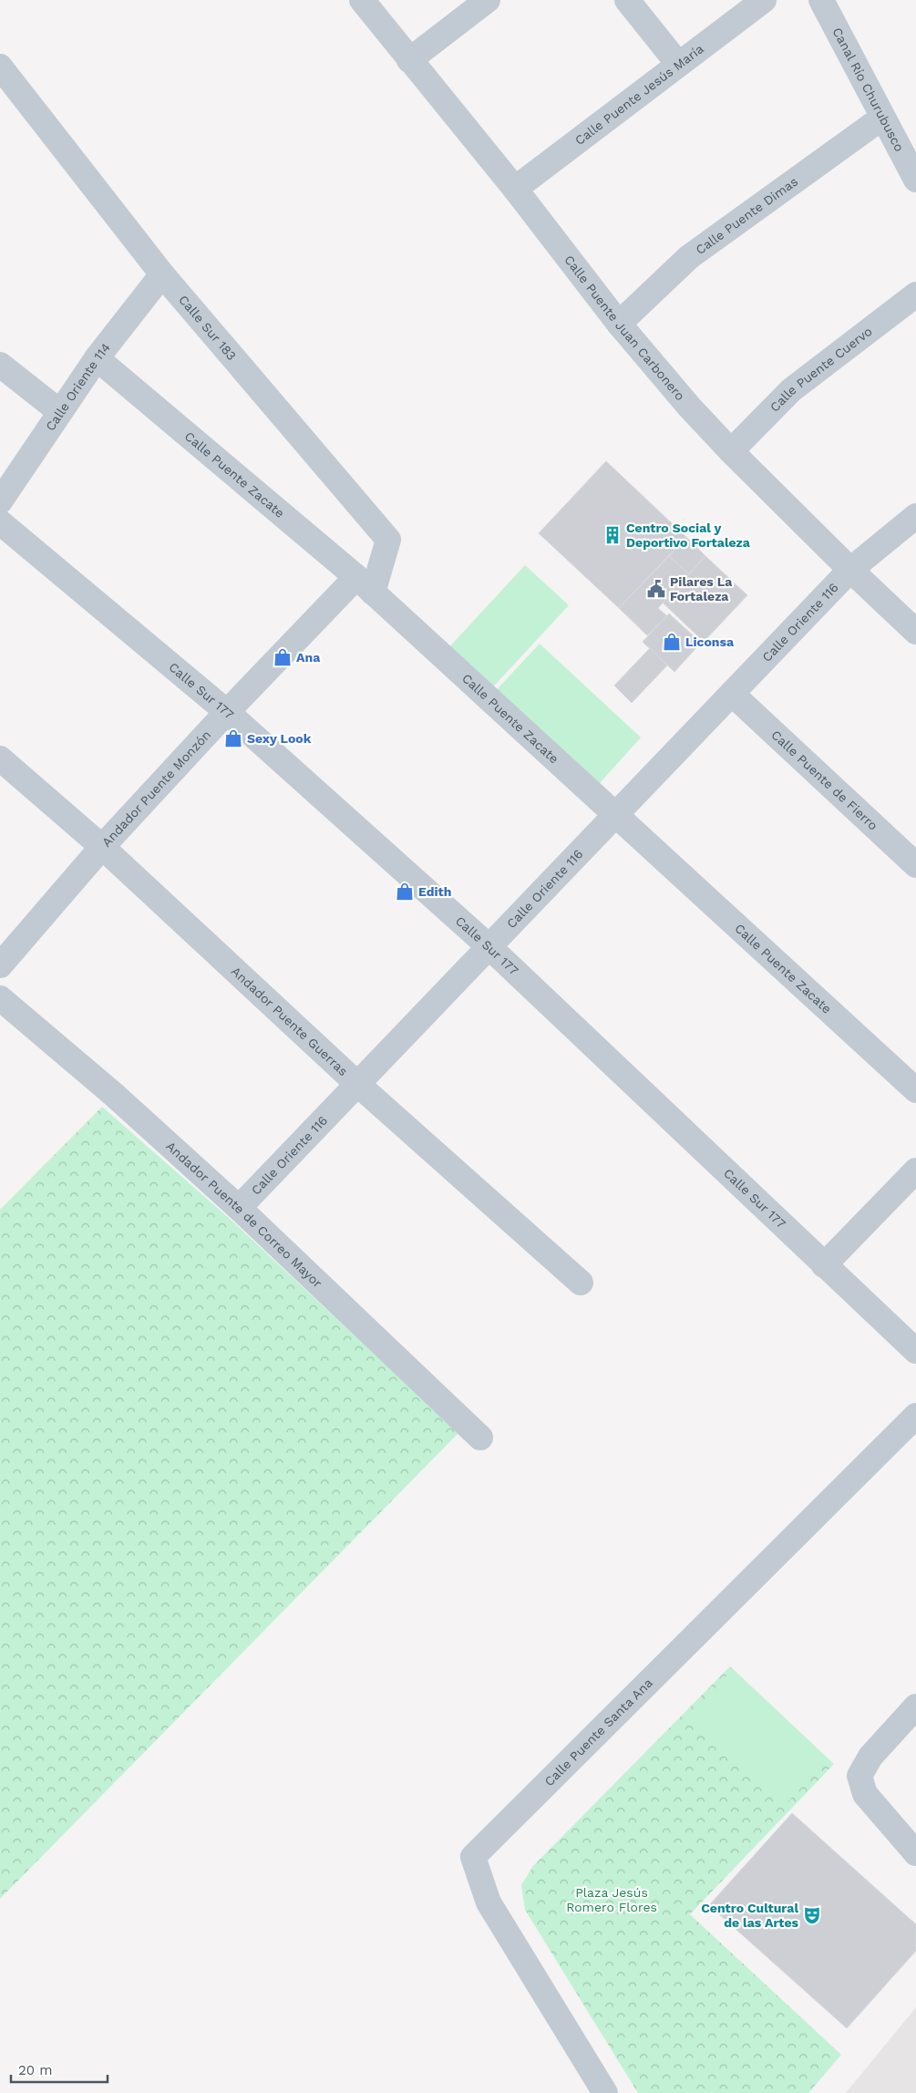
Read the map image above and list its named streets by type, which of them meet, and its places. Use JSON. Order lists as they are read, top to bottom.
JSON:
{
  "streets": {
    "street": [
      "Canal Río Churubusco",
      "Calle Puente Jesús María",
      "Calle Puente Dimas",
      "Calle Sur 183",
      "Calle Puente Juan Carbonero",
      "Calle Puente Cuervo",
      "Calle Oriente 114",
      "Calle Puente Zacate",
      "Calle Oriente 116",
      "Calle Sur 177",
      "Calle Puente de Fierro",
      "Andador Puente Monzón",
      "Andador Puente Guerras",
      "Andador Puente de Correo Mayor",
      "Calle Puente Santa Ana"
    ]
  },
  "crossings": [
    ["Canal Río Churubusco", "Calle Puente Dimas"],
    ["Calle Puente Jesús María", "Calle Puente Juan Carbonero"],
    ["Calle Puente Dimas", "Calle Puente Juan Carbonero"],
    ["Calle Sur 183", "Calle Oriente 114"],
    ["Calle Sur 183", "Calle Puente Zacate"],
    ["Calle Sur 183", "Andador Puente Monzón"],
    ["Calle Puente Juan Carbonero", "Calle Puente Cuervo"],
    ["Calle Puente Juan Carbonero", "Calle Oriente 116"],
    ["Calle Oriente 114", "Calle Puente Zacate"],
    ["Calle Puente Zacate", "Calle Oriente 116"],
    ["Calle Puente Zacate", "Andador Puente Monzón"],
    ["Calle Oriente 116", "Calle Sur 177"],
    ["Calle Oriente 116", "Calle Puente de Fierro"],
    ["Calle Oriente 116", "Andador Puente Guerras"],
    ["Calle Oriente 116", "Andador Puente de Correo Mayor"],
    ["Calle Sur 177", "Andador Puente Monzón"],
    ["Andador Puente Monzón", "Andador Puente Guerras"]
  ],
  "parks": ["Plaza Jesús Romero Flores"],
  "places": {
    "building": ["Centro Social y Deportivo Fortaleza"],
    "public building": ["Pilares La Fortaleza"],
    "shop": [
      "Liconsa",
      "Ana",
      "Sexy Look",
      "Edith"
    ],
    "theatre": ["Centro Cultural de las Artes"]
  },
  "scale_bar": "20 m"
}
